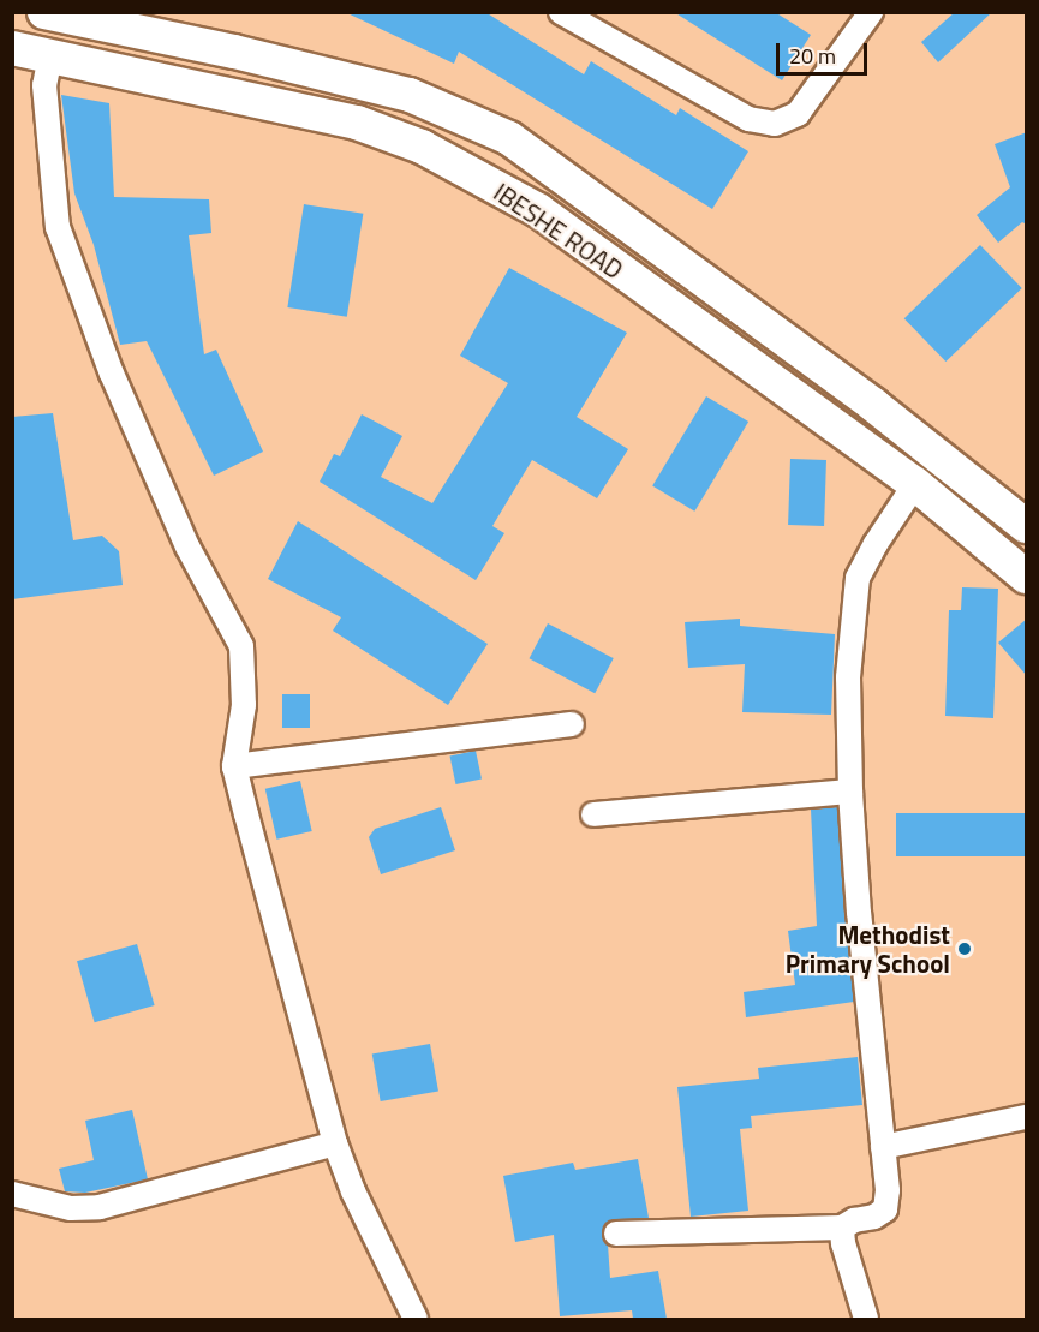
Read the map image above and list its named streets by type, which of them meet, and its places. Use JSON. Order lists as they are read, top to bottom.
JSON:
{
  "streets": {
    "main road": ["IBESHE ROAD"]
  },
  "places": ["Methodist Primary School"],
  "scale_bar": "20 m"
}
